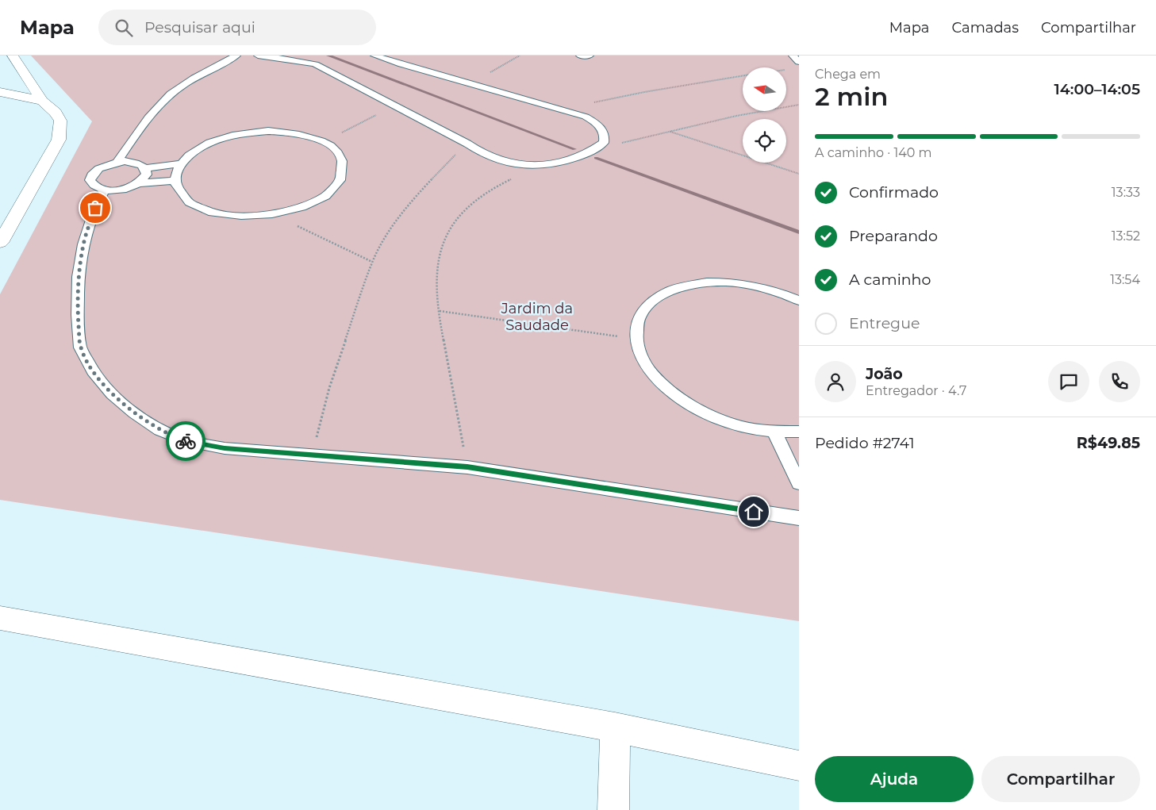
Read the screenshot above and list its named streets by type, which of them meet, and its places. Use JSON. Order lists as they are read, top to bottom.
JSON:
{
  "parks": ["Jardim da Saudade"],
  "north": "left",
  "page": {
    "header": "Mapa",
    "search": "Pesquisar aqui",
    "nav": ["Mapa", "Camadas", "Compartilhar"],
    "heading": ["2 min", "Chega em", "14:00–14:05"],
    "panel": [
      "João",
      "Entregador · 4.7",
      "Pedido #2741",
      "R$49.85"
    ],
    "bar": "A caminho · 140 m",
    "list": [
      ["Confirmado", "13:33"],
      ["Preparando", "13:52"],
      ["A caminho", "13:54"],
      "Entregue"
    ],
    "buttons": ["Ajuda", "Compartilhar"]
  }
}
